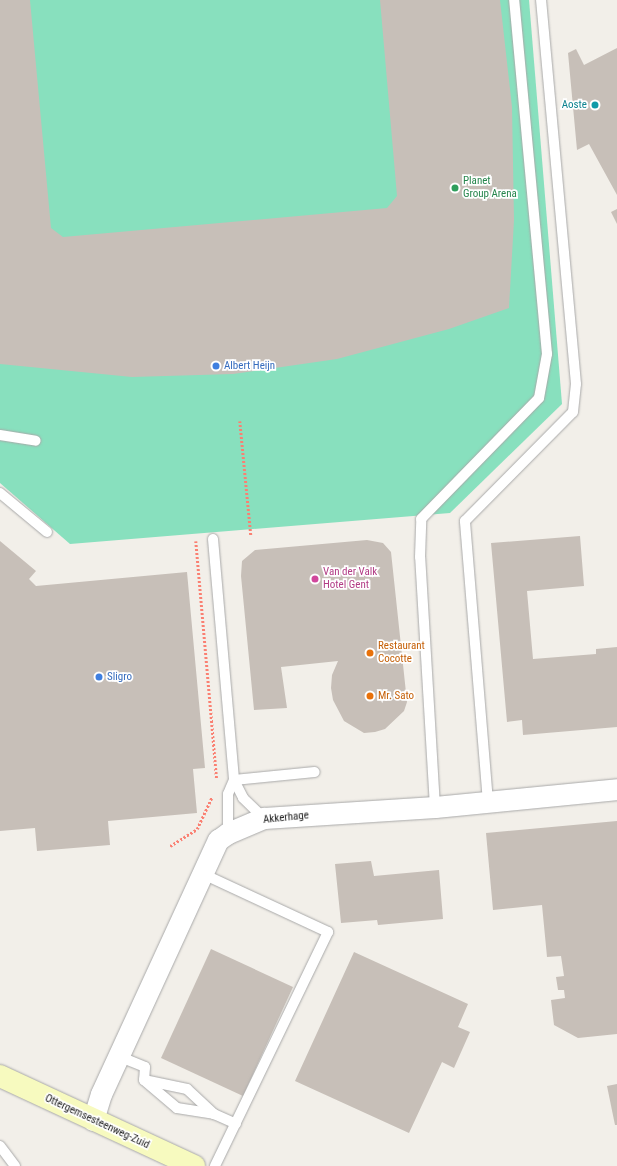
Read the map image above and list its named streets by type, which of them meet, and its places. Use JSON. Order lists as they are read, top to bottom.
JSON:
{
  "streets": {
    "street": ["Akkerhage", "Ottergemsesteenweg-Zuid"]
  },
  "crossings": [
    ["Akkerhage", "Ottergemsesteenweg-Zuid"]
  ],
  "places": [
    "Aoste",
    "Planet Group Arena",
    "Albert Heijn",
    "Van der Valk Hotel Gent",
    "Restaurant Cocotte",
    "Sligro",
    "Mr. Sato"
  ]
}
